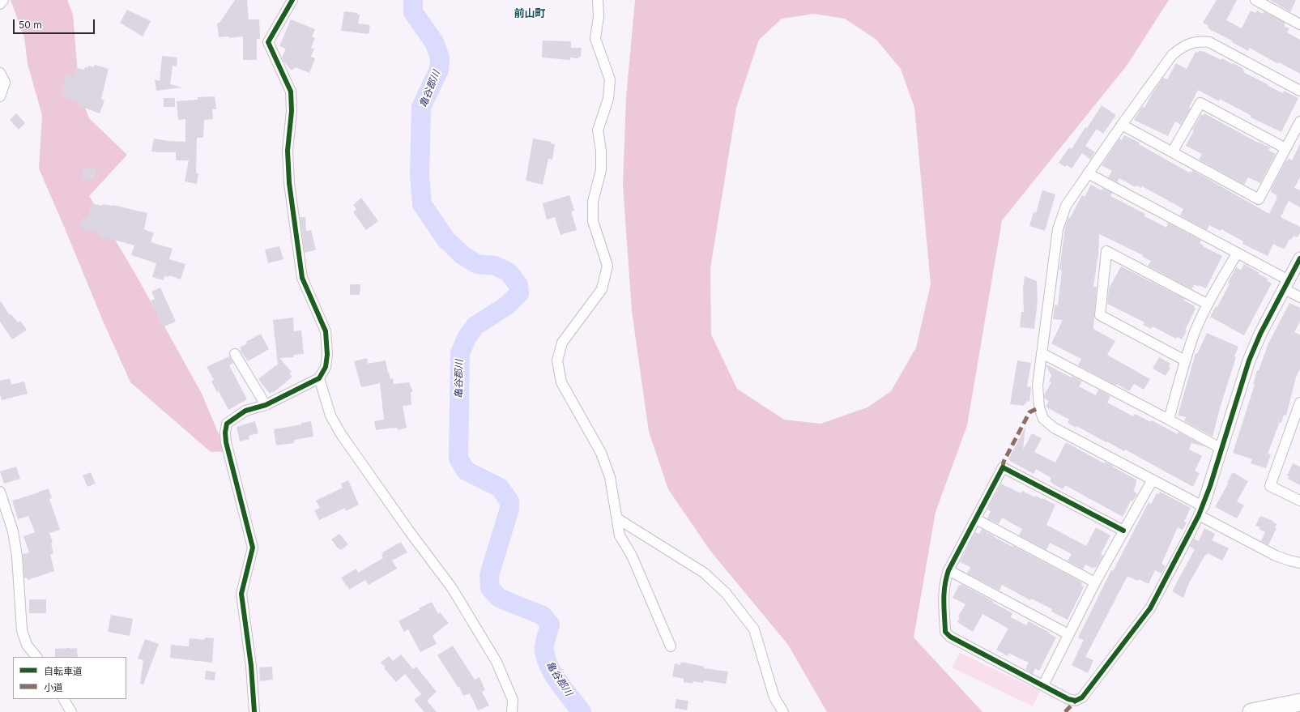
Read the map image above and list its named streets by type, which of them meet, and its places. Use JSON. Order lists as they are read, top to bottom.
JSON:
{
  "districts": ["前山町"],
  "water": ["亀谷郡川"],
  "legend": ["自転車道", "小道"],
  "scale_bar": "50 m"
}
